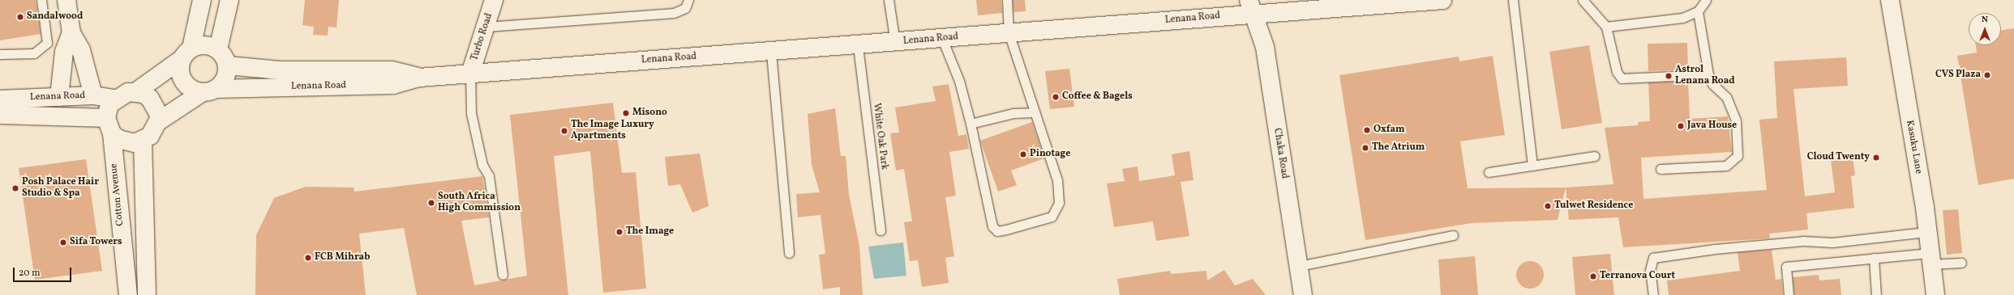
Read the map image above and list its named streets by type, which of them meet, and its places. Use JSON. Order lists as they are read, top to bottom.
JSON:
{
  "streets": {
    "street": [
      "Lenana Road",
      "Turbo Road",
      "Kasuku Lane",
      "Chaka Road",
      "Cotton Avenue"
    ],
    "lane": ["White Oak Park"]
  },
  "crossings": [
    ["Lenana Road", "Turbo Road"],
    ["Lenana Road", "White Oak Park"],
    ["Lenana Road", "Chaka Road"],
    ["Lenana Road", "Cotton Avenue"]
  ],
  "places": [
    "Sandalwood",
    "CVS Plaza",
    "Astrol Lenana Road",
    "Coffee & Bagels",
    "Misono",
    "Java House",
    "Oxfam",
    "The Image Luxury Apartments",
    "The Atrium",
    "Pinotage",
    "Cloud Twenty",
    "Posh Palace Hair Studio & Spa",
    "South Africa High Commission",
    "Tulwet Residence",
    "The Image",
    "Sifa Towers",
    "FCB Mihrab",
    "Terranova Court"
  ],
  "scale_bar": "20 m",
  "north": "top"
}
